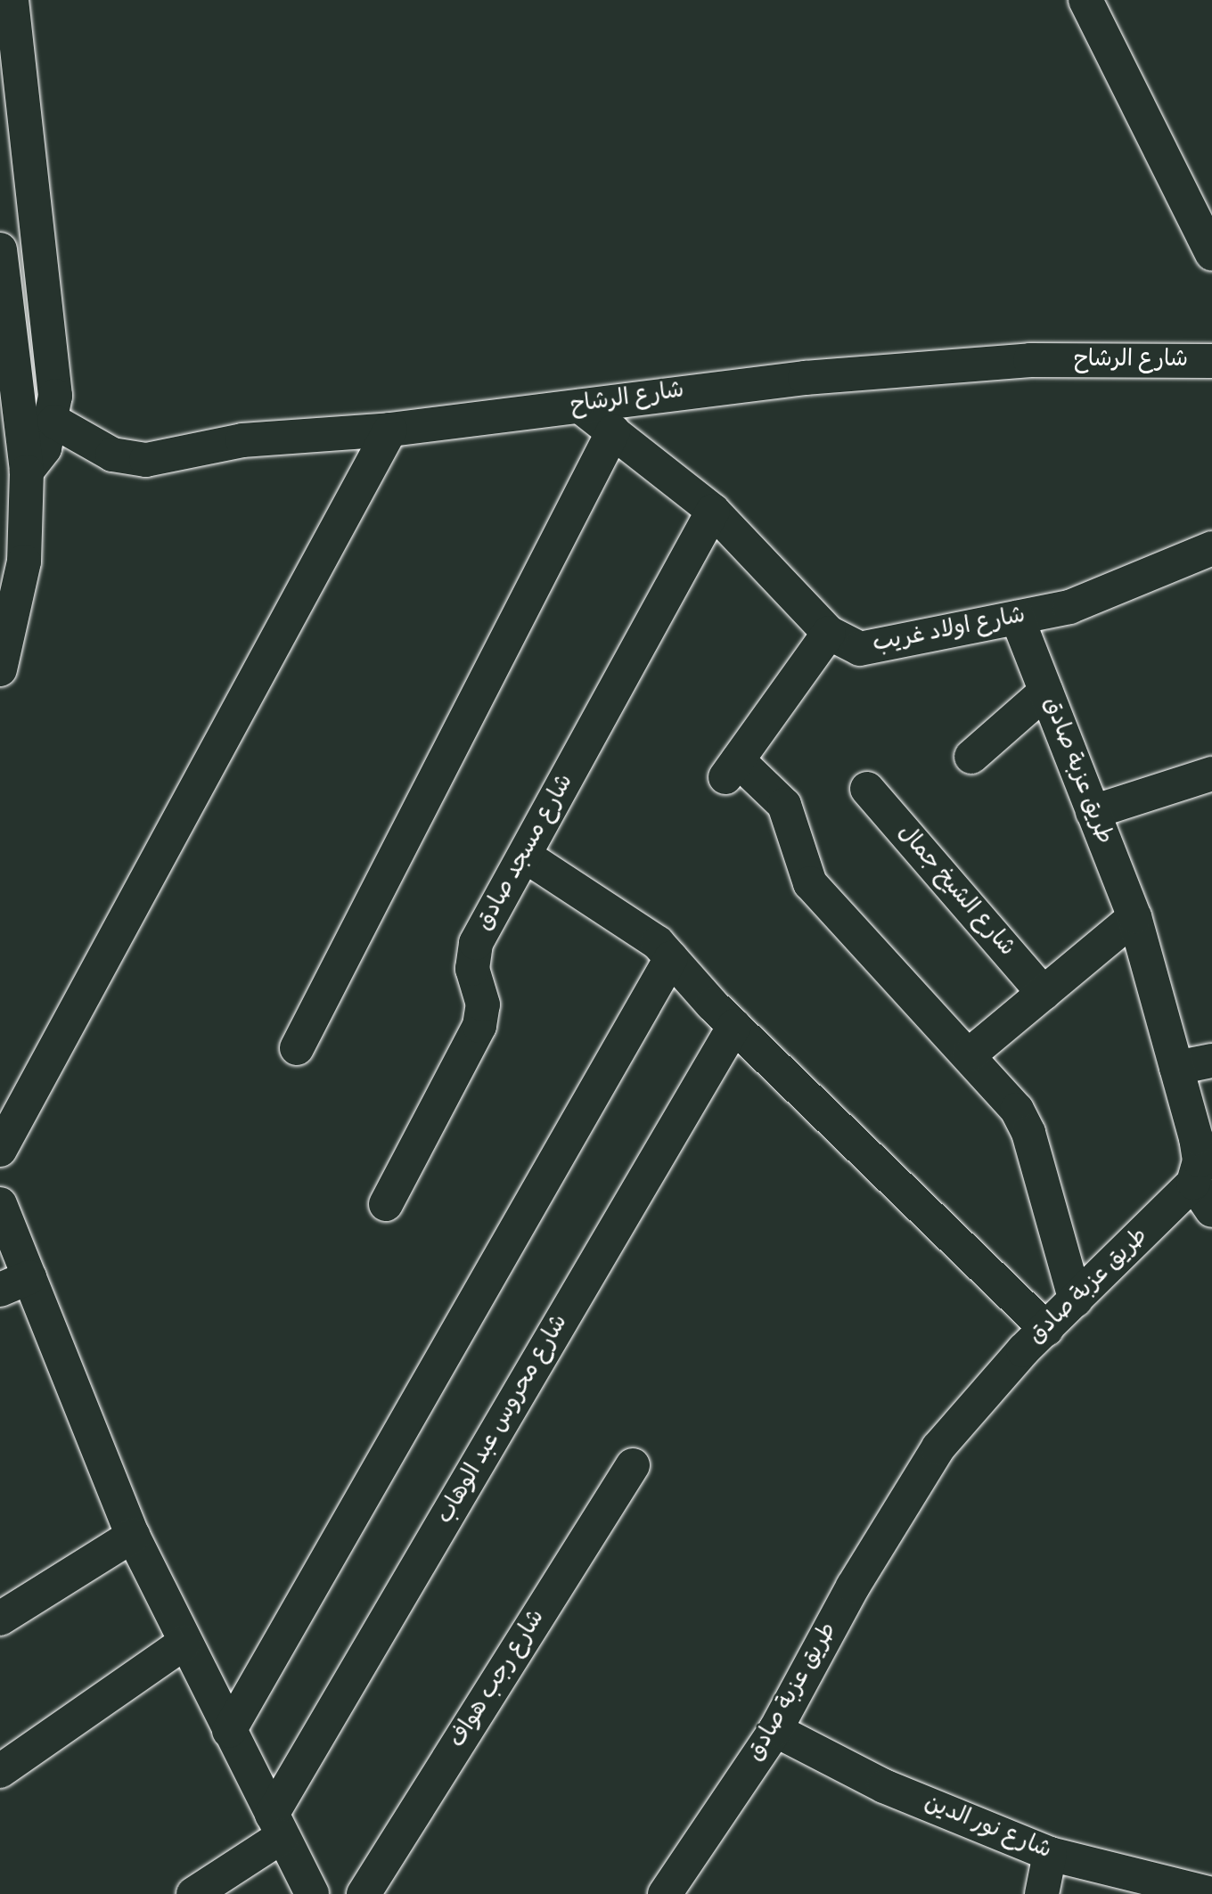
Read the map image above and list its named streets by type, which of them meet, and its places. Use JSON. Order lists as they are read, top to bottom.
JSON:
{
  "streets": {
    "street": [
      "شارع الرشاح",
      "شارع اولاد غريب",
      "طريق عزبة صادق",
      "شارع مسجد صادق",
      "شارع الشيخ جمال",
      "شارع محروس عبد الوهاب",
      "شارع رجب هواف",
      "شارع نور الدين"
    ]
  },
  "crossings": [
    ["شارع الرشاح", "شارع اولاد غريب"],
    ["شارع اولاد غريب", "طريق عزبة صادق"],
    ["شارع اولاد غريب", "شارع مسجد صادق"],
    ["طريق عزبة صادق", "شارع نور الدين"]
  ]
}
